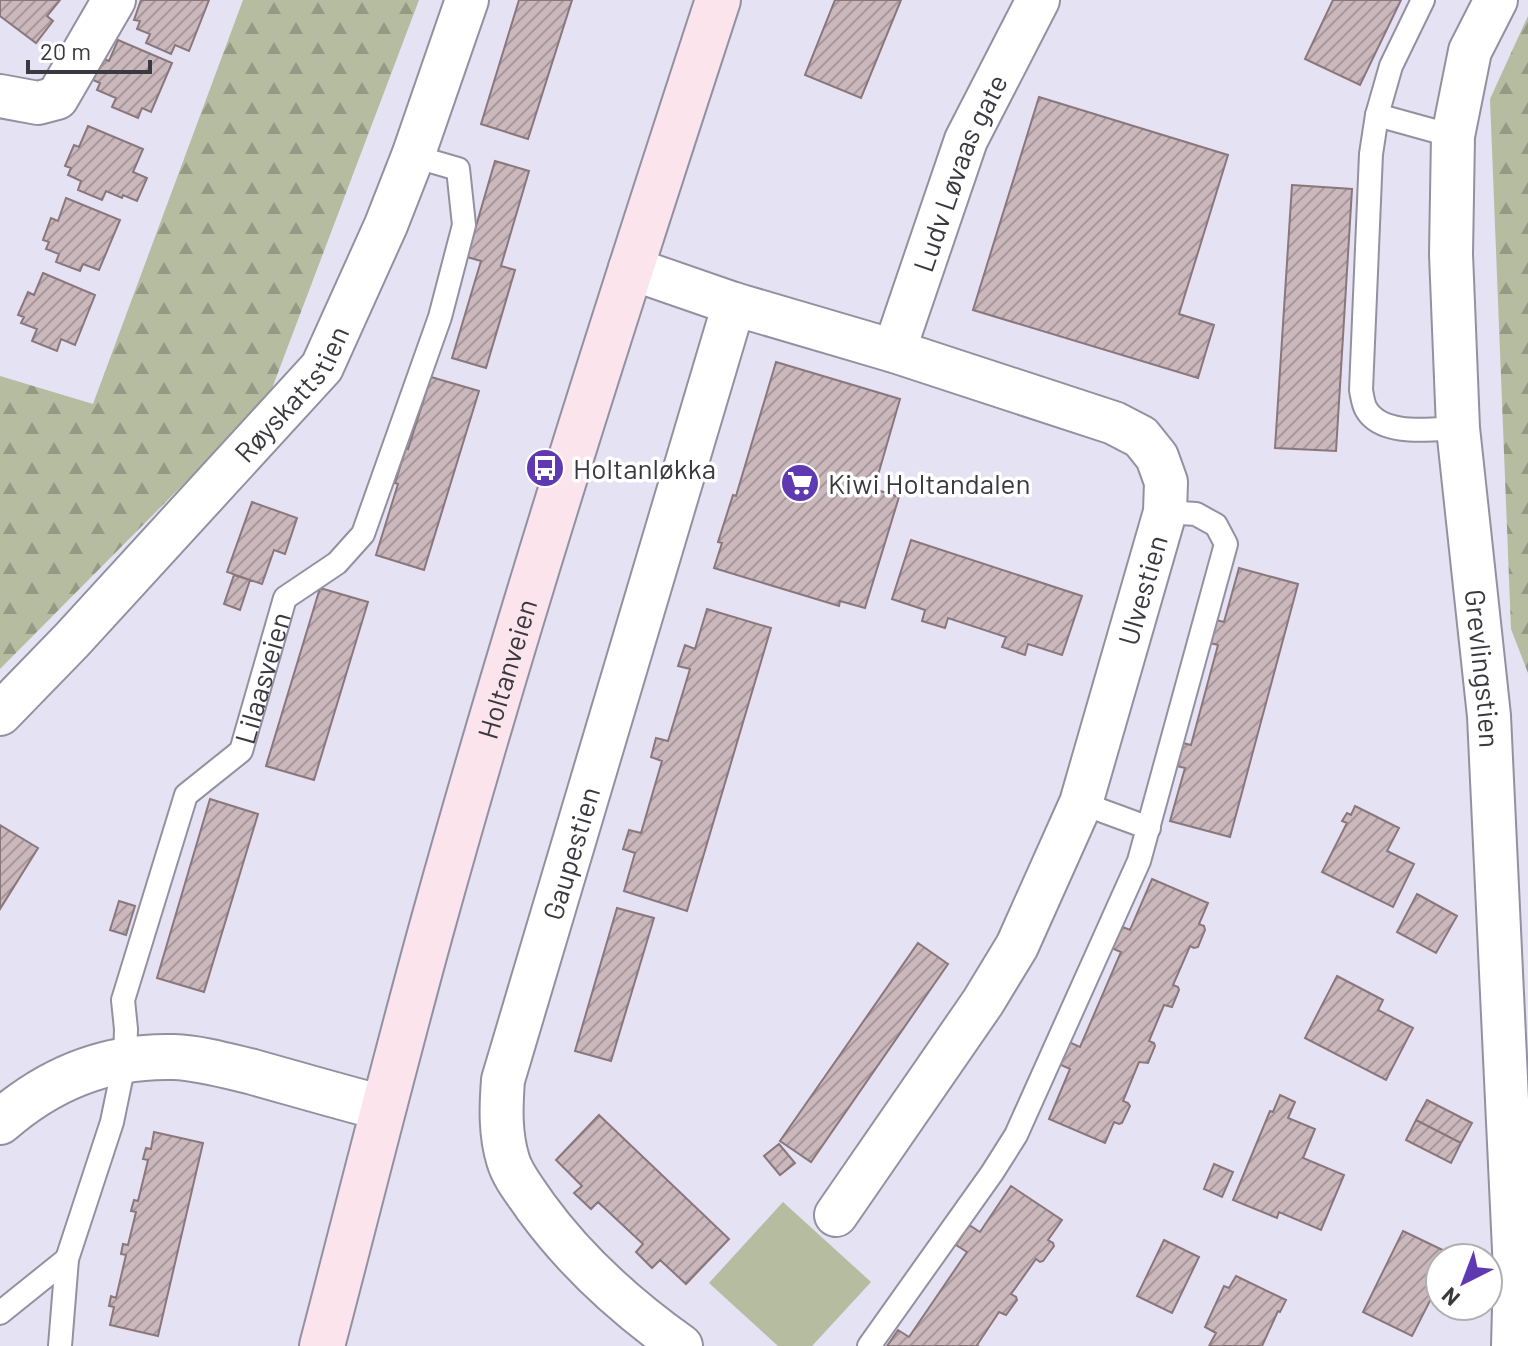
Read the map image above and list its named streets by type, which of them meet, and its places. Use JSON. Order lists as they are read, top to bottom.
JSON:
{
  "streets": {
    "main road": ["Holtanveien"],
    "street": [
      "Ludv Løvaas gate",
      "Røyskattstien",
      "Ulvestien",
      "Grevlingstien",
      "Gaupestien"
    ],
    "lane": ["Lilaasveien"]
  },
  "crossings": [
    ["Ludv Løvaas gate", "Ulvestien"],
    ["Røyskattstien", "Lilaasveien"],
    ["Ulvestien", "Holtanveien"],
    ["Ulvestien", "Gaupestien"]
  ],
  "places": {
    "bus stop": ["Holtanløkka"],
    "supermarket": ["Kiwi Holtandalen"]
  },
  "scale_bar": "20 m",
  "north": "bottom left"
}
